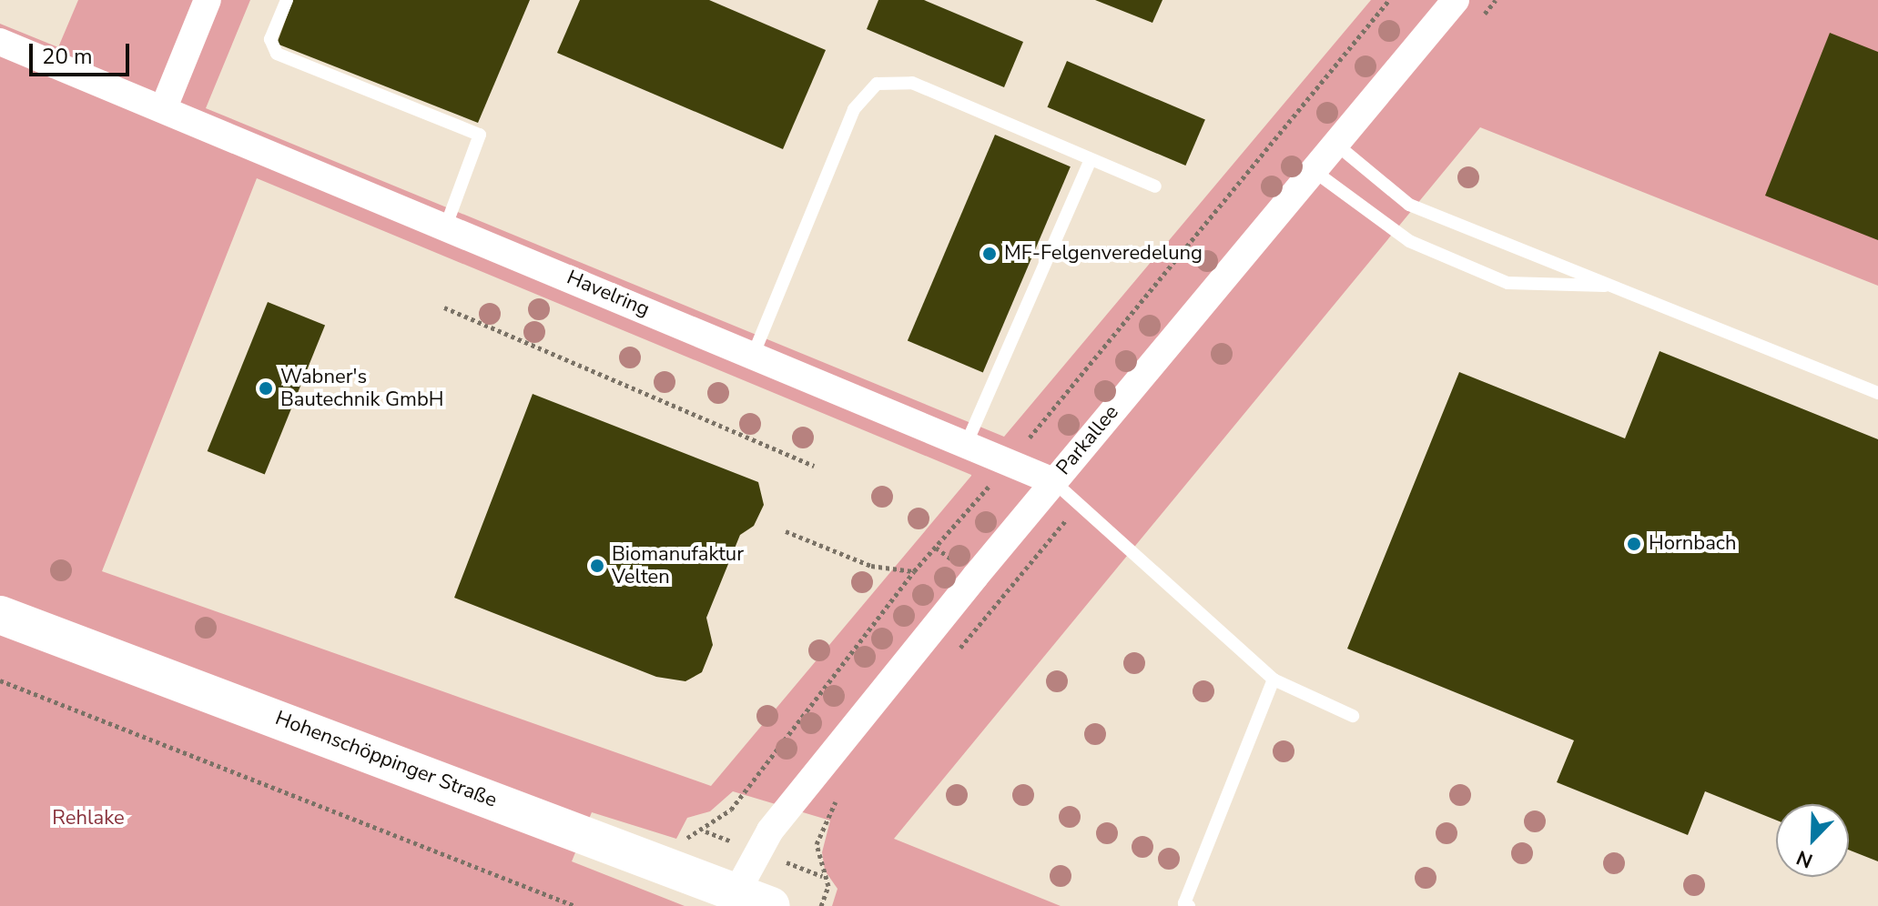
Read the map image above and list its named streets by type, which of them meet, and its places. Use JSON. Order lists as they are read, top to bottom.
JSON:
{
  "streets": {
    "main road": ["Hohenschöppinger Straße"],
    "street": ["Havelring", "Parkallee"]
  },
  "crossings": [
    ["Havelring", "Parkallee"],
    ["Parkallee", "Hohenschöppinger Straße"]
  ],
  "parks": ["Rehlake"],
  "places": [
    "MF-Felgenveredelung",
    "Wabner's Bautechnik GmbH",
    "Hornbach",
    "Biomanufaktur Velten"
  ],
  "scale_bar": "20 m",
  "north": "bottom left"
}
